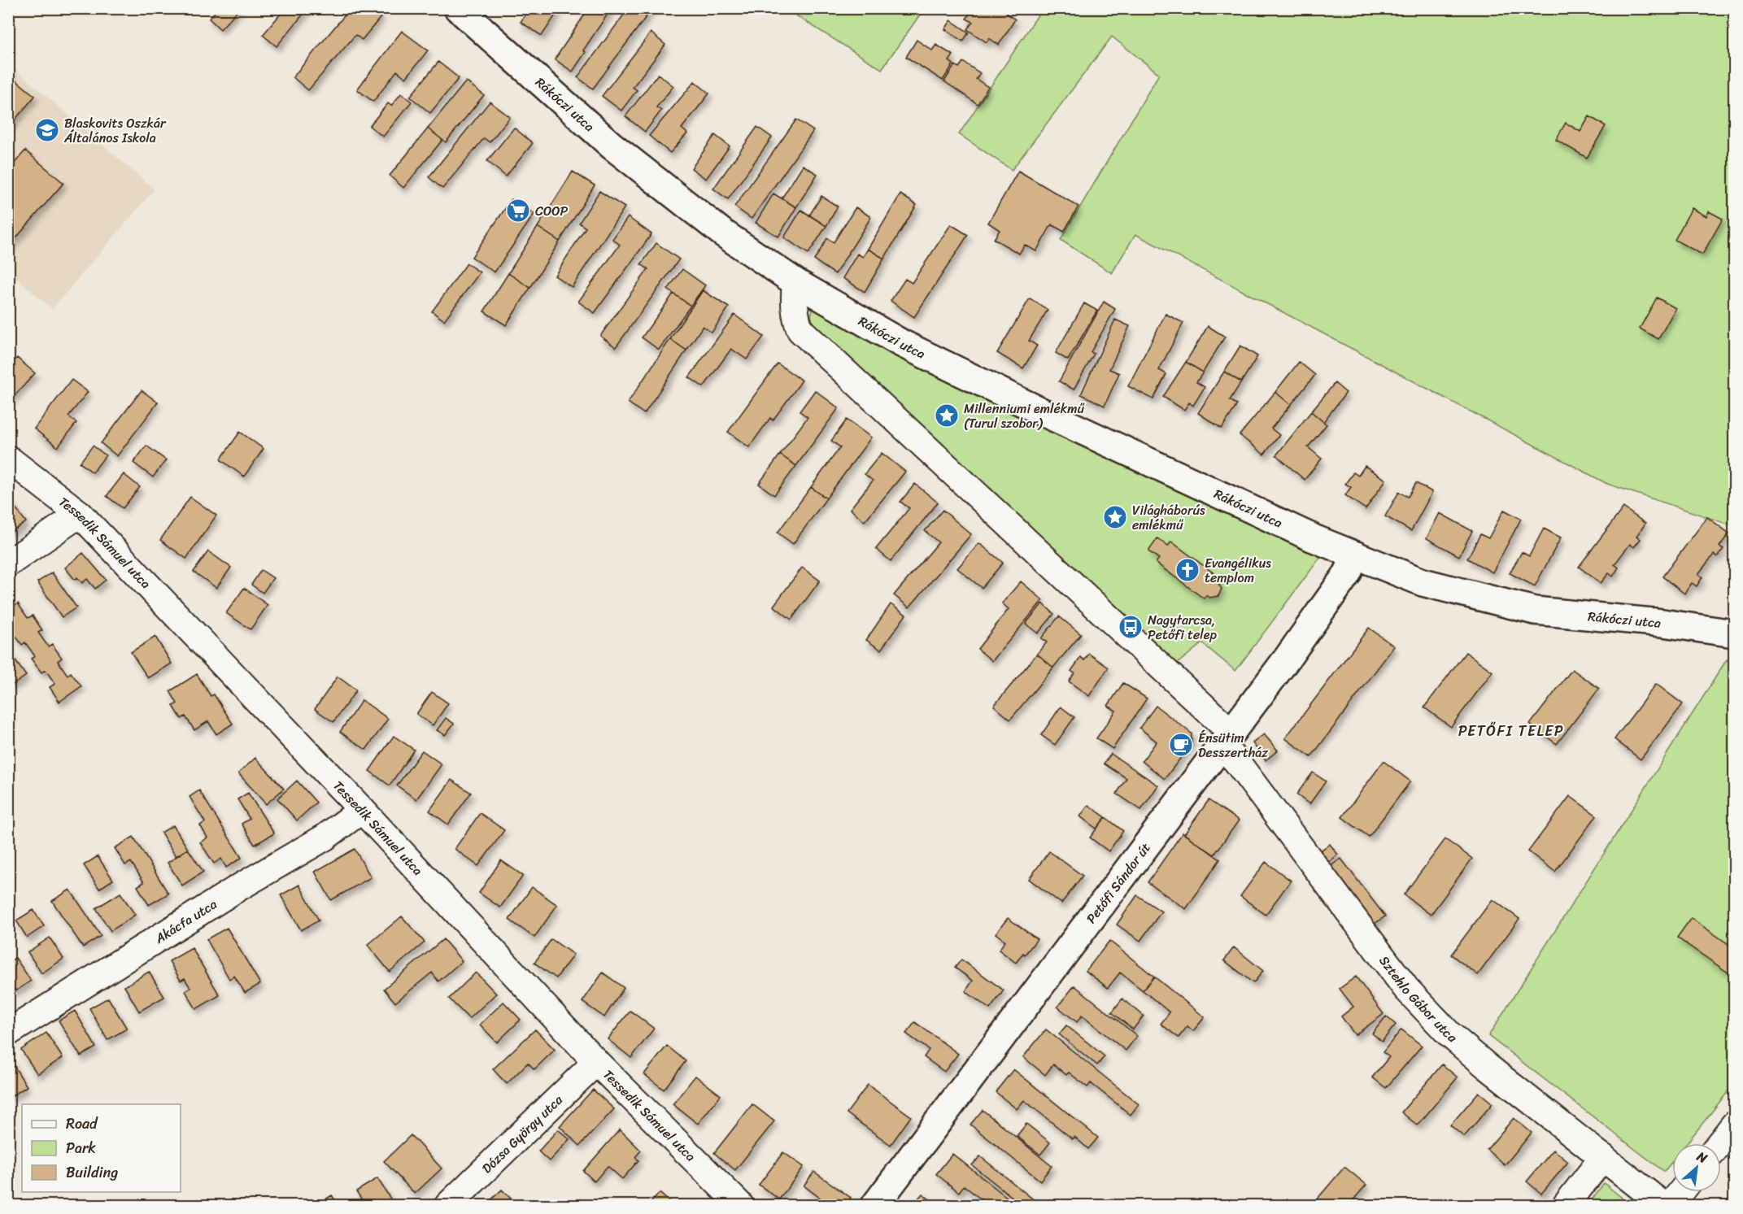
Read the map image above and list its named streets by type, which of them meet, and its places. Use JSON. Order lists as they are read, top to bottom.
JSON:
{
  "streets": {
    "main road": ["Rákóczi utca", "Petőfi Sándor út"],
    "street": [
      "Tessedik Sámuel utca",
      "Akácfa utca",
      "Sztehlo Gábor utca",
      "Dózsa György utca"
    ]
  },
  "crossings": [
    ["Rákóczi utca", "Petőfi Sándor út"],
    ["Tessedik Sámuel utca", "Akácfa utca"],
    ["Tessedik Sámuel utca", "Dózsa György utca"],
    ["Petőfi Sándor út", "Sztehlo Gábor utca"]
  ],
  "districts": ["PETŐFI TELEP"],
  "places": {
    "school or university": ["Blaskovits Oszkár Általános Iskola"],
    "supermarket": ["COOP"],
    "place": ["Millenniumi emlékmű (Turul szobor)", "Világháborús emlékmű"],
    "church": ["Evangélikus templom"],
    "bus stop": ["Nagytarcsa, Petőfi telep"],
    "cafe": ["Énsütim Desszertház"]
  },
  "legend": ["Road", "Park", "Building"],
  "north": "top right"
}
